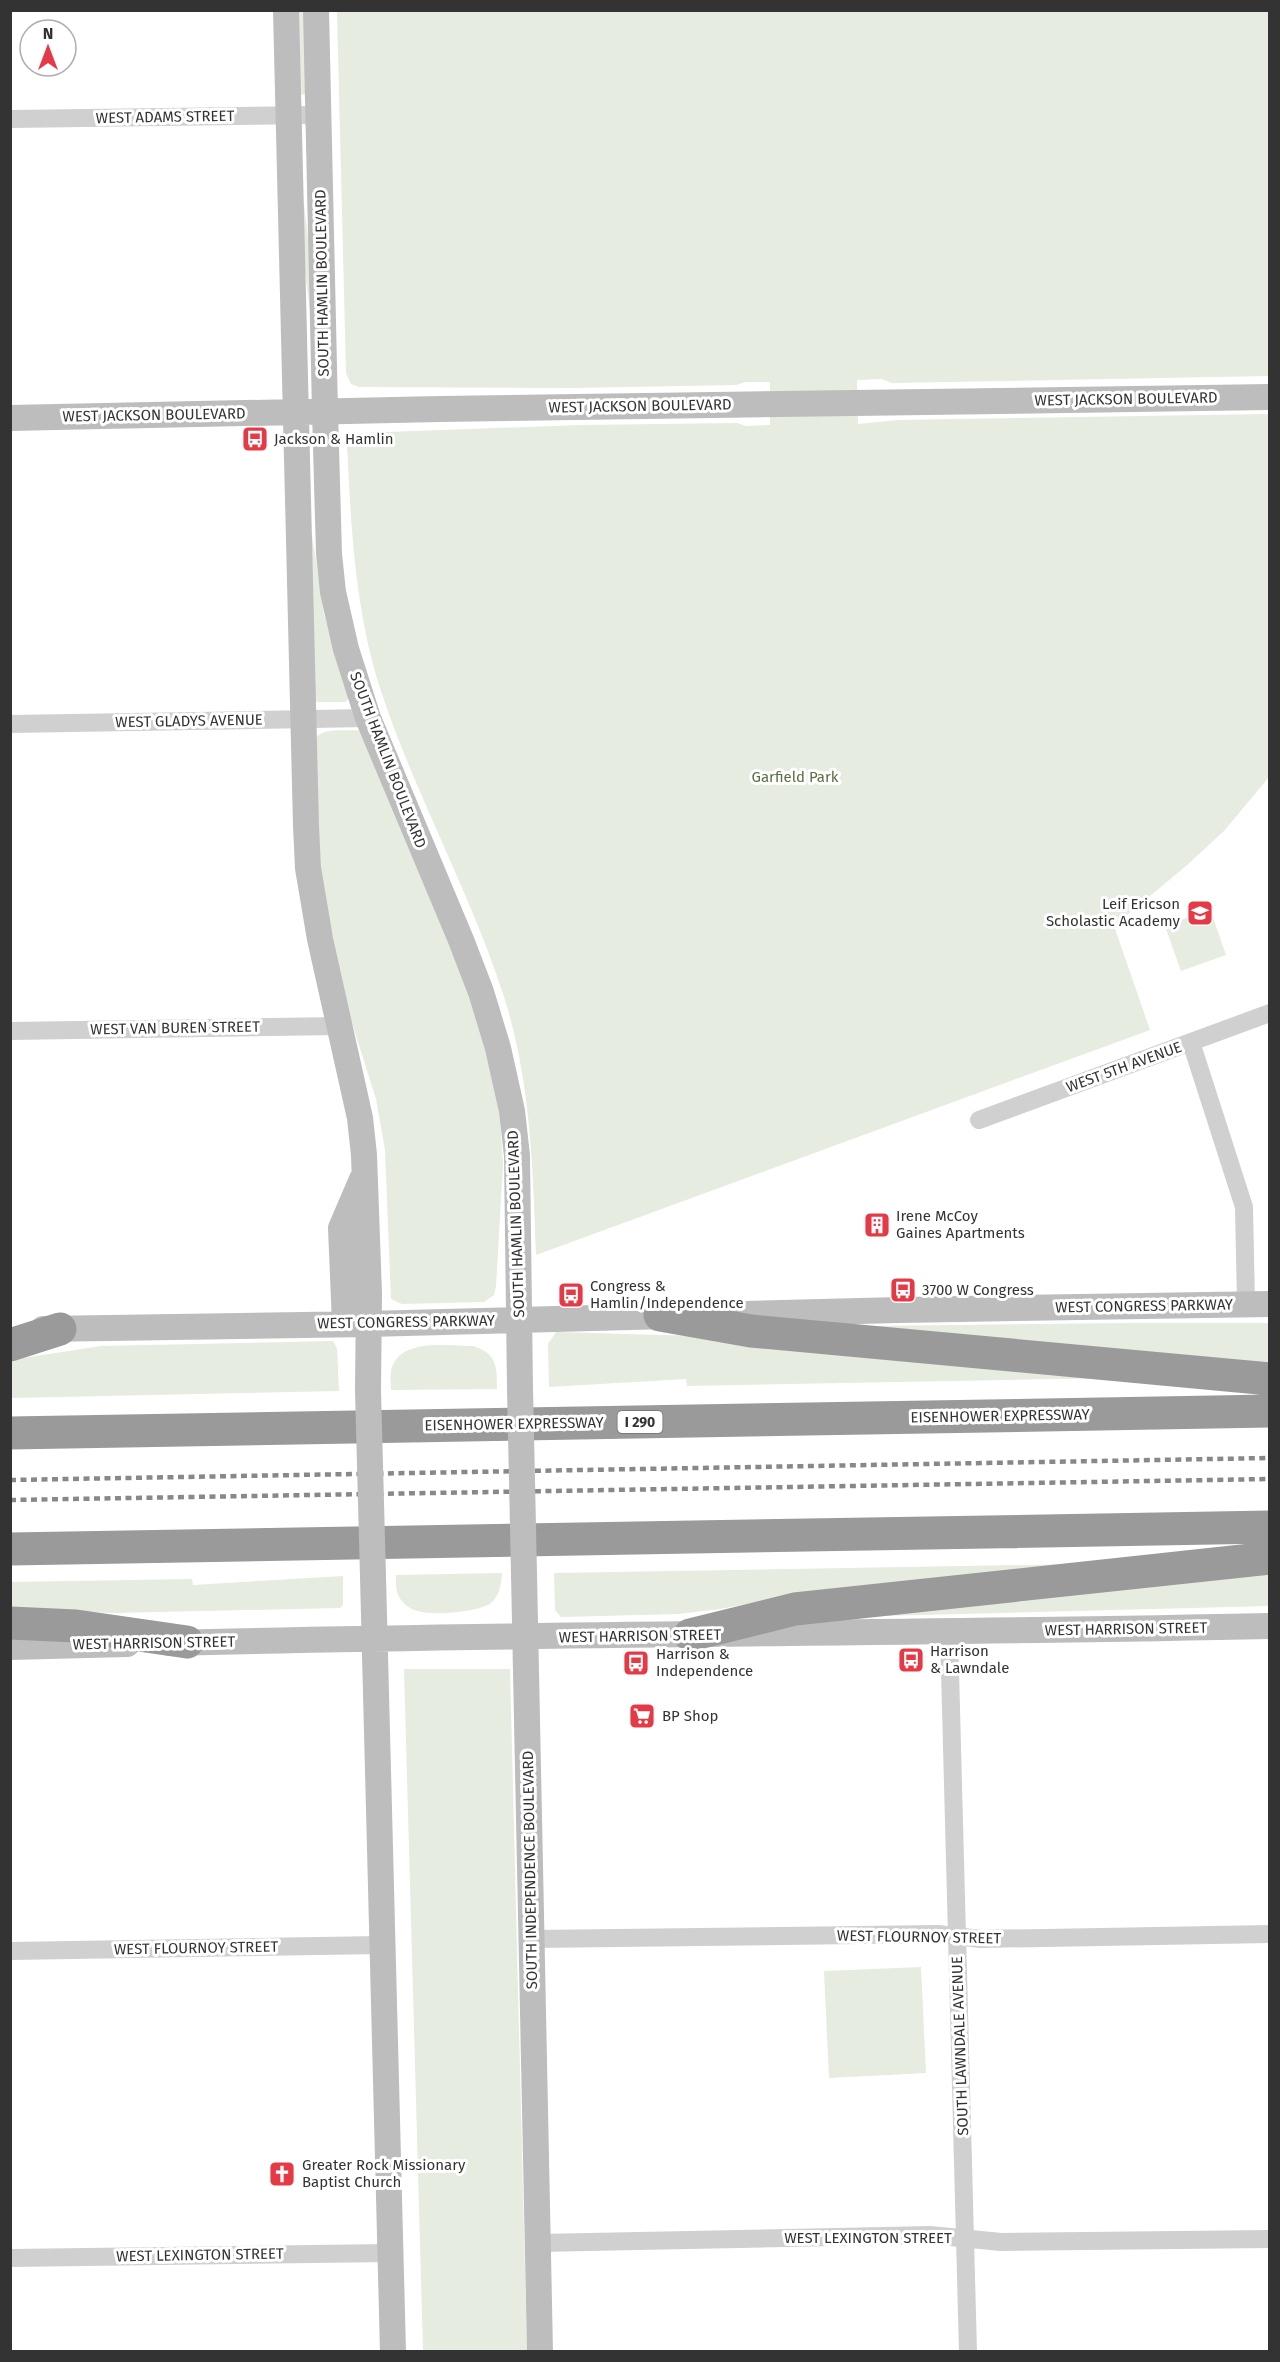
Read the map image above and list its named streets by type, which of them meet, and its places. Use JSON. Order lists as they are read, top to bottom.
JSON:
{
  "streets": {
    "highway": ["EISENHOWER EXPRESSWAY", "I 290"],
    "street": [
      "WEST ADAMS STREET",
      "SOUTH HAMLIN BOULEVARD",
      "WEST JACKSON BOULEVARD",
      "WEST GLADYS AVENUE",
      "WEST VAN BUREN STREET",
      "WEST 5TH AVENUE",
      "WEST CONGRESS PARKWAY",
      "WEST HARRISON STREET",
      "SOUTH INDEPENDENCE BOULEVARD",
      "WEST FLOURNOY STREET",
      "SOUTH LAWNDALE AVENUE",
      "WEST LEXINGTON STREET"
    ]
  },
  "crossings": [
    ["WEST ADAMS STREET", "SOUTH HAMLIN BOULEVARD"],
    ["SOUTH HAMLIN BOULEVARD", "WEST JACKSON BOULEVARD"],
    ["SOUTH HAMLIN BOULEVARD", "WEST GLADYS AVENUE"],
    ["SOUTH HAMLIN BOULEVARD", "WEST VAN BUREN STREET"],
    ["SOUTH HAMLIN BOULEVARD", "WEST CONGRESS PARKWAY"],
    ["SOUTH HAMLIN BOULEVARD", "WEST HARRISON STREET"],
    ["SOUTH HAMLIN BOULEVARD", "SOUTH INDEPENDENCE BOULEVARD"],
    ["WEST HARRISON STREET", "SOUTH INDEPENDENCE BOULEVARD"],
    ["WEST HARRISON STREET", "SOUTH LAWNDALE AVENUE"],
    ["SOUTH INDEPENDENCE BOULEVARD", "WEST FLOURNOY STREET"],
    ["SOUTH INDEPENDENCE BOULEVARD", "WEST LEXINGTON STREET"],
    ["WEST FLOURNOY STREET", "SOUTH LAWNDALE AVENUE"],
    ["SOUTH LAWNDALE AVENUE", "WEST LEXINGTON STREET"]
  ],
  "parks": ["Garfield Park"],
  "places": {
    "bus stop": [
      "Jackson & Hamlin",
      "3700 W Congress",
      "Congress & Hamlin/Independence",
      "Harrison & Lawndale",
      "Harrison & Independence"
    ],
    "school or university": ["Leif Ericson Scholastic Academy"],
    "building": ["Irene McCoy Gaines Apartments"],
    "supermarket": ["BP Shop"],
    "church": ["Greater Rock Missionary Baptist Church"]
  },
  "north": "top"
}
